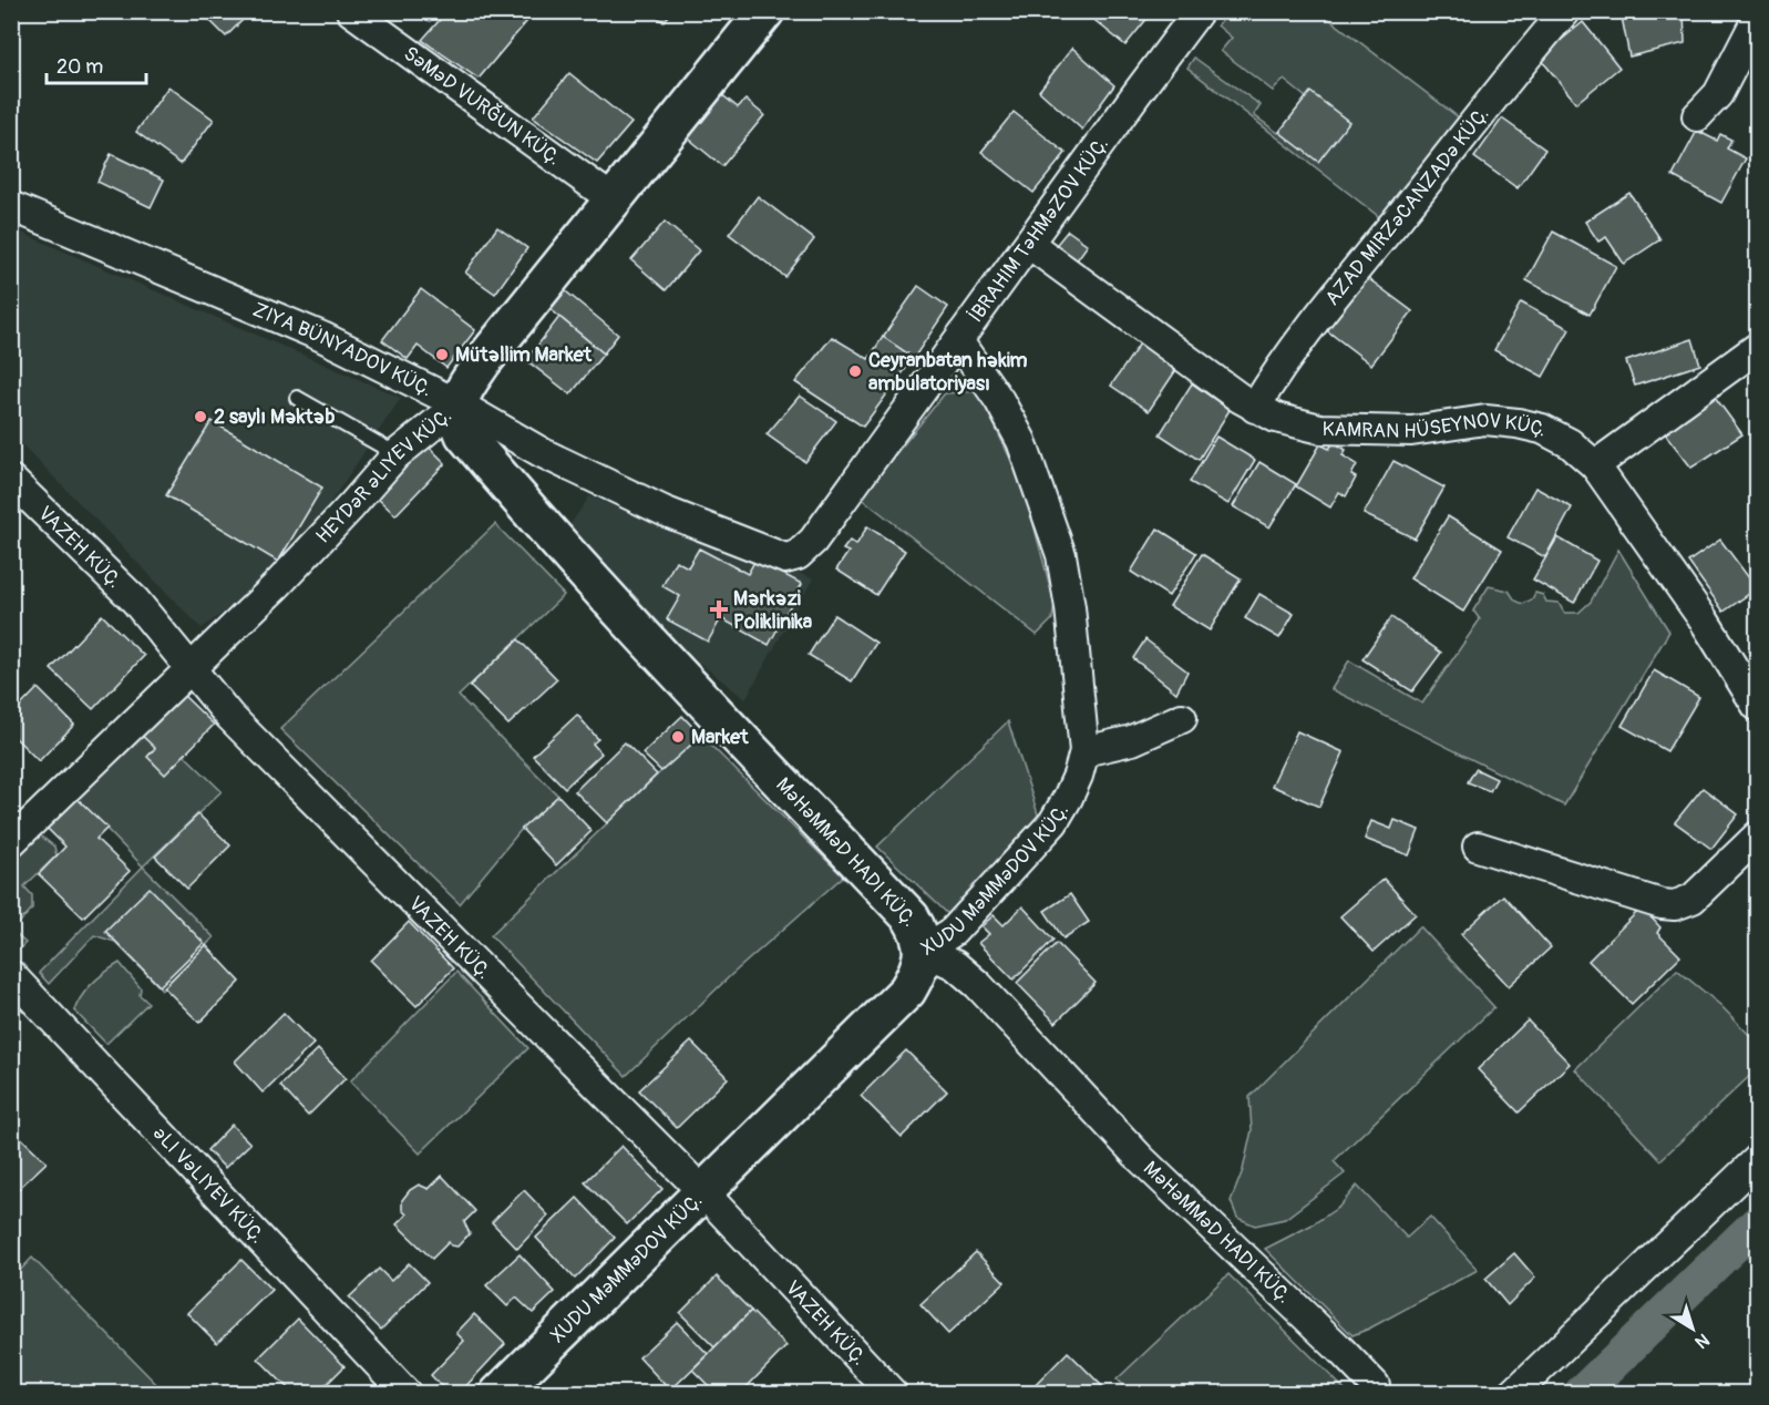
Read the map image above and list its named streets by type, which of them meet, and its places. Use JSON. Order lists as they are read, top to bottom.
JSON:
{
  "streets": {
    "street": [
      "SƏMƏD VURĞUN KÜÇ.",
      "AZAD MIRZƏCANZADƏ KÜÇ.",
      "İBRAHIM TƏHMƏZOV KÜÇ.",
      "ZIYA BÜNYADOV KÜÇ.",
      "KAMRAN HÜSEYNOV KÜÇ.",
      "HEYDƏR ƏLIYEV KÜÇ.",
      "VAZEH KÜÇ.",
      "MƏHƏMMƏD HADI KÜÇ.",
      "XUDU MƏMMƏDOV KÜÇ.",
      "ƏLI VƏLIYEV KÜÇ."
    ]
  },
  "crossings": [
    ["SƏMƏD VURĞUN KÜÇ.", "HEYDƏR ƏLIYEV KÜÇ."],
    ["AZAD MIRZƏCANZADƏ KÜÇ.", "KAMRAN HÜSEYNOV KÜÇ."],
    ["İBRAHIM TƏHMƏZOV KÜÇ.", "ZIYA BÜNYADOV KÜÇ."],
    ["İBRAHIM TƏHMƏZOV KÜÇ.", "KAMRAN HÜSEYNOV KÜÇ."],
    ["İBRAHIM TƏHMƏZOV KÜÇ.", "XUDU MƏMMƏDOV KÜÇ."],
    ["ZIYA BÜNYADOV KÜÇ.", "HEYDƏR ƏLIYEV KÜÇ."],
    ["ZIYA BÜNYADOV KÜÇ.", "MƏHƏMMƏD HADI KÜÇ."],
    ["HEYDƏR ƏLIYEV KÜÇ.", "VAZEH KÜÇ."],
    ["HEYDƏR ƏLIYEV KÜÇ.", "MƏHƏMMƏD HADI KÜÇ."],
    ["VAZEH KÜÇ.", "XUDU MƏMMƏDOV KÜÇ."],
    ["MƏHƏMMƏD HADI KÜÇ.", "XUDU MƏMMƏDOV KÜÇ."]
  ],
  "places": {
    "other": [
      "Mütəllim Market",
      "Ceyranbatan həkim ambulatoriyası",
      "2 saylı Məktəb",
      "Market"
    ],
    "health": ["Mərkəzi Poliklinika"]
  },
  "scale_bar": "20 m",
  "north": "bottom right"
}
